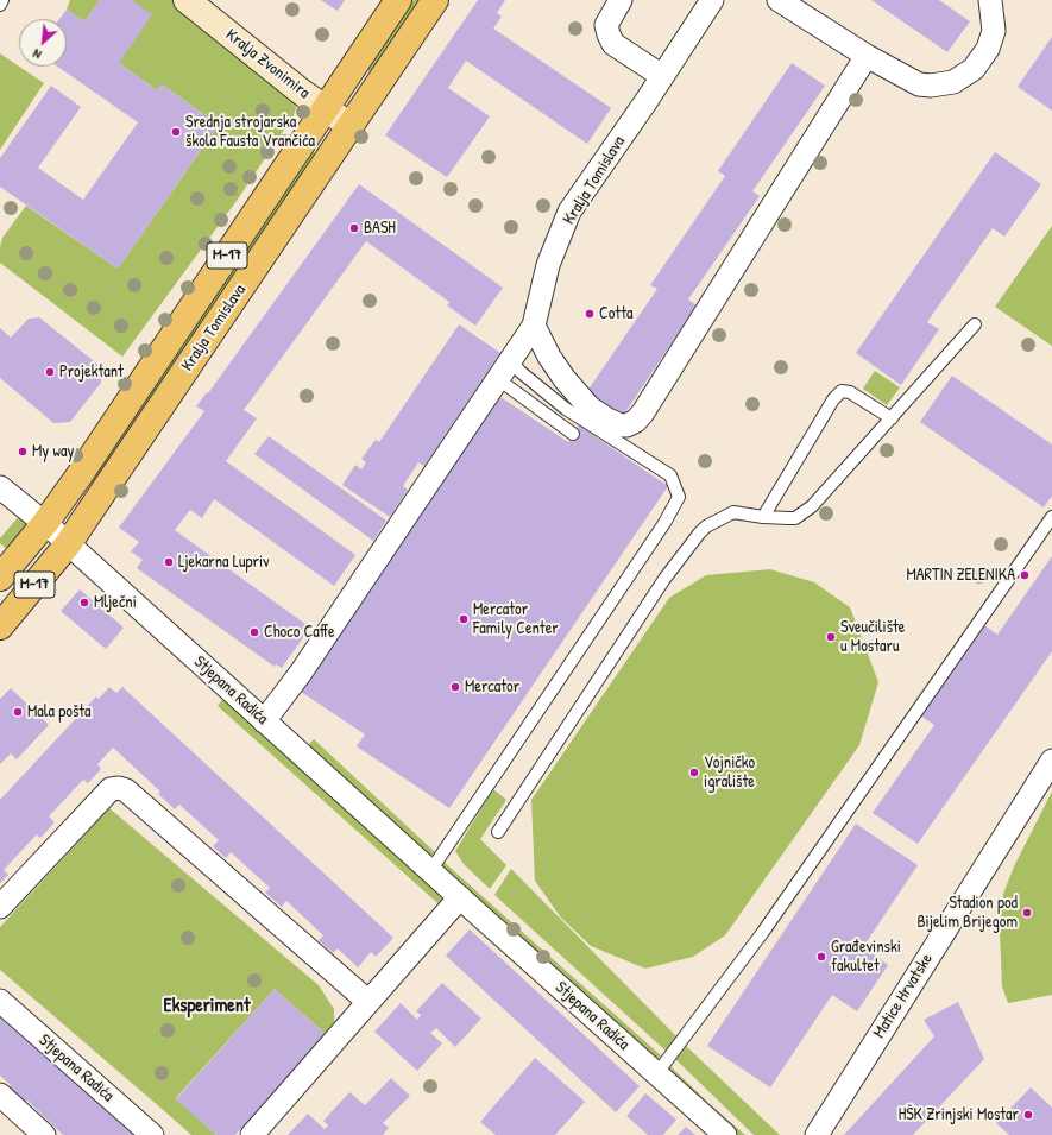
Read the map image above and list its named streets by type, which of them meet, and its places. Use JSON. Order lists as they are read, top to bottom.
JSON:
{
  "streets": {
    "main road": ["Kralja Zvonimira", "Kralja Tomislava", "M-17"],
    "street": ["Stjepana Radića", "Matice Hrvatske"]
  },
  "crossings": [
    ["Kralja Zvonimira", "Kralja Tomislava"],
    ["Kralja Tomislava", "Stjepana Radića"]
  ],
  "districts": ["Eksperiment"],
  "places": [
    "Srednja strojarska škola Fausta Vrančića",
    "BASH",
    "Cotta",
    "Projektant",
    "My way",
    "Ljekarna Lupriv",
    "MARTIN ZELENIKA",
    "Mlječni",
    "Mercator Family Center",
    "Choco Caffe",
    "Sveučilište u Mostaru",
    "Mercator",
    "Mala pošta",
    "Vojničko igralište",
    "Stadion pod Bijelim Brijegom",
    "Građevinski fakultet",
    "HŠK Zrinjski Mostar"
  ],
  "north": "bottom left"
}
